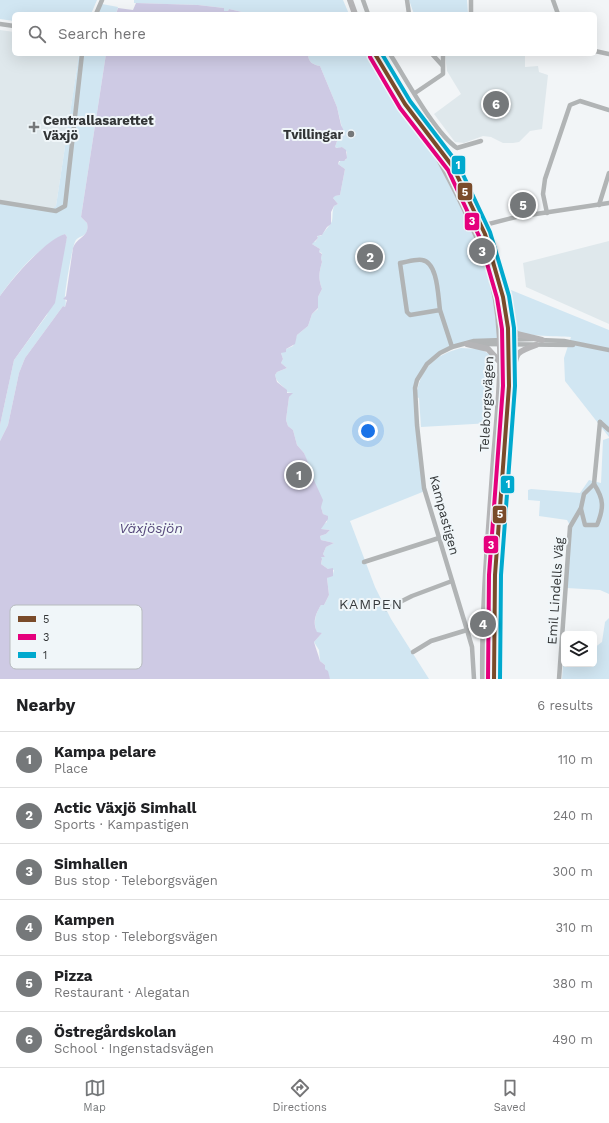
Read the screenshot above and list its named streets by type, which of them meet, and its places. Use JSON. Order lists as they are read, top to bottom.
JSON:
{
  "streets": {
    "main road": ["Teleborgsvägen"],
    "street": ["Kampastigen", "Emil Lindells Väg"]
  },
  "crossings": [
    ["Teleborgsvägen", "Kampastigen"]
  ],
  "districts": ["KAMPEN"],
  "water": ["Växjösjön"],
  "places": {
    "health": ["Centrallasarettet Växjö"],
    "other": ["Tvillingar"]
  },
  "lines": ["transit line 5", "transit line 1", "transit line 3"],
  "legend": ["5", "3", "1"],
  "page": {
    "search": "Search here",
    "pins": [
      "6",
      "5",
      "3",
      "2",
      "1",
      "4"
    ],
    "heading": ["Nearby", "6 results"],
    "list": [
      {
        "mark": "1",
        "name": "Kampa pelare",
        "note": "Place",
        "value": "110 m"
      },
      {
        "mark": "2",
        "name": "Actic Växjö Simhall",
        "note": "Sports · Kampastigen",
        "value": "240 m"
      },
      {
        "mark": "3",
        "name": "Simhallen",
        "note": "Bus stop · Teleborgsvägen",
        "value": "300 m"
      },
      {
        "mark": "4",
        "name": "Kampen",
        "note": "Bus stop · Teleborgsvägen",
        "value": "310 m"
      },
      {
        "mark": "5",
        "name": "Pizza",
        "note": "Restaurant · Alegatan",
        "value": "380 m"
      },
      {
        "mark": "6",
        "name": "Östregårdskolan",
        "note": "School · Ingenstadsvägen",
        "value": "490 m"
      }
    ],
    "nav": ["Map", "Directions", "Saved"]
  }
}
